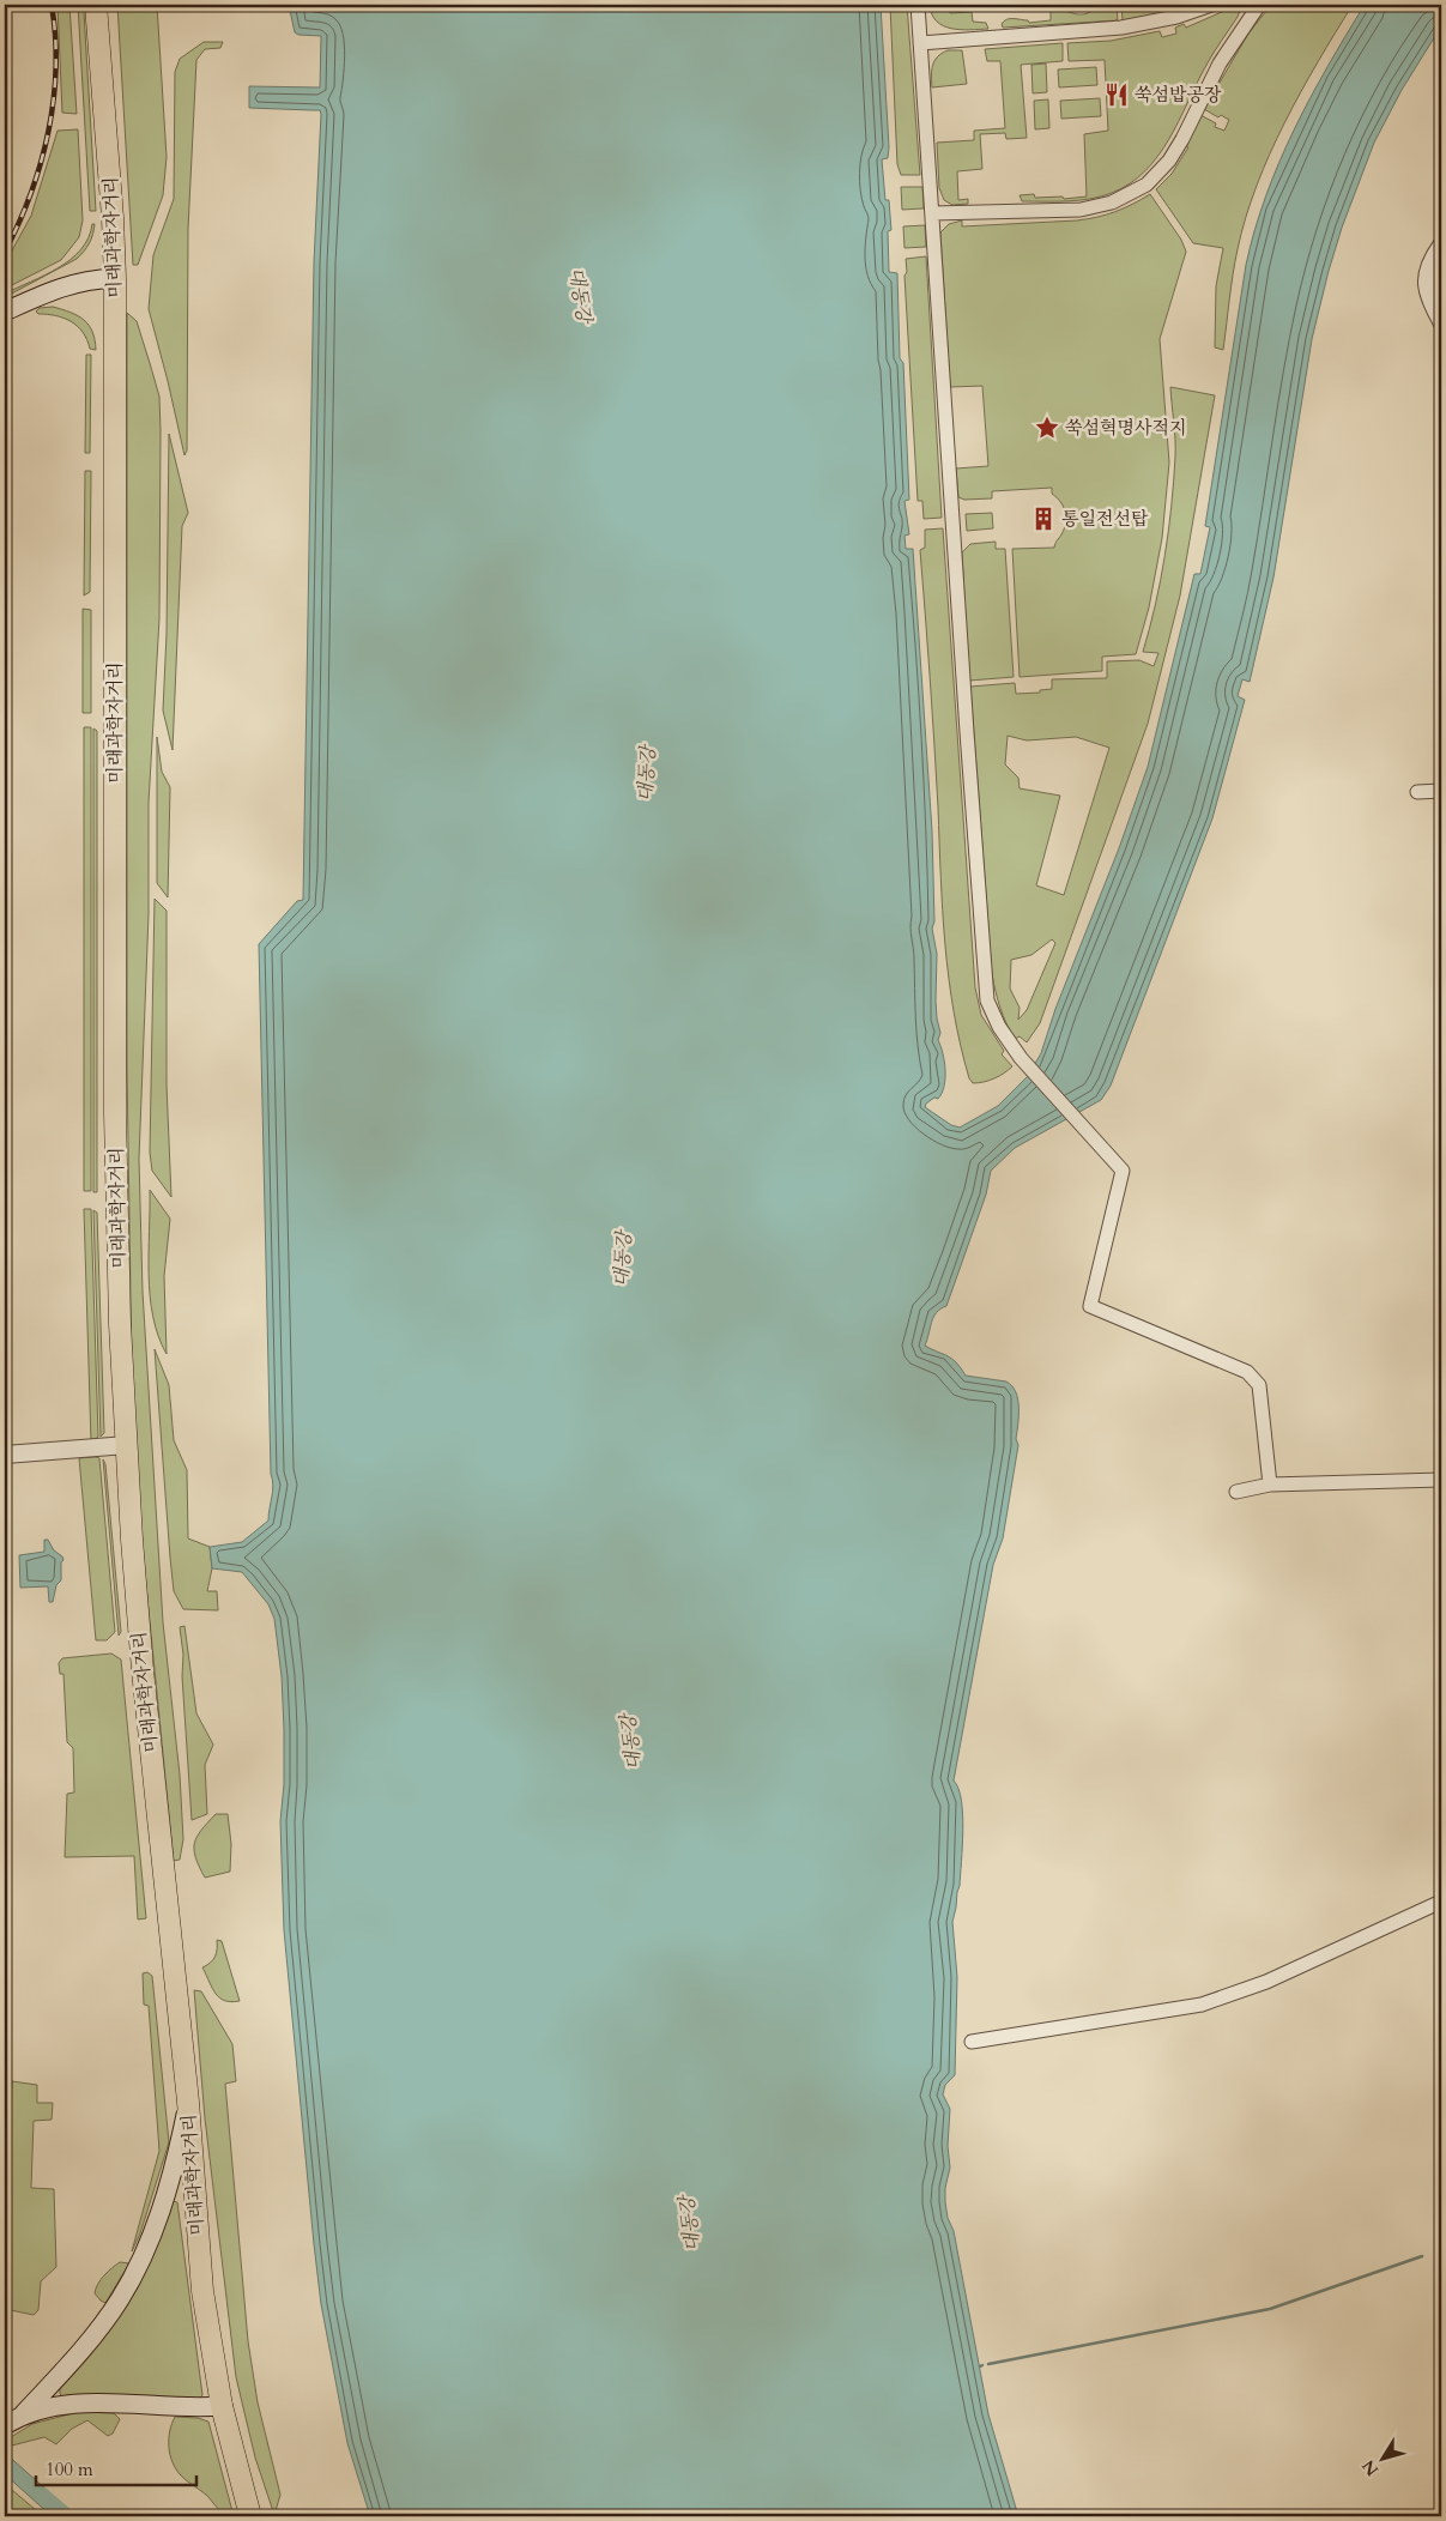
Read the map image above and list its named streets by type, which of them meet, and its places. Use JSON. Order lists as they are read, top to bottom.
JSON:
{
  "streets": {
    "main road": ["미래과학자거리"]
  },
  "water": ["대동강"],
  "places": {
    "restaurant": ["쑥섬밥공장"],
    "place": ["쑥섬혁명사적지"],
    "building": ["통일전선탑"]
  },
  "scale_bar": "100 m",
  "north": "bottom left"
}
